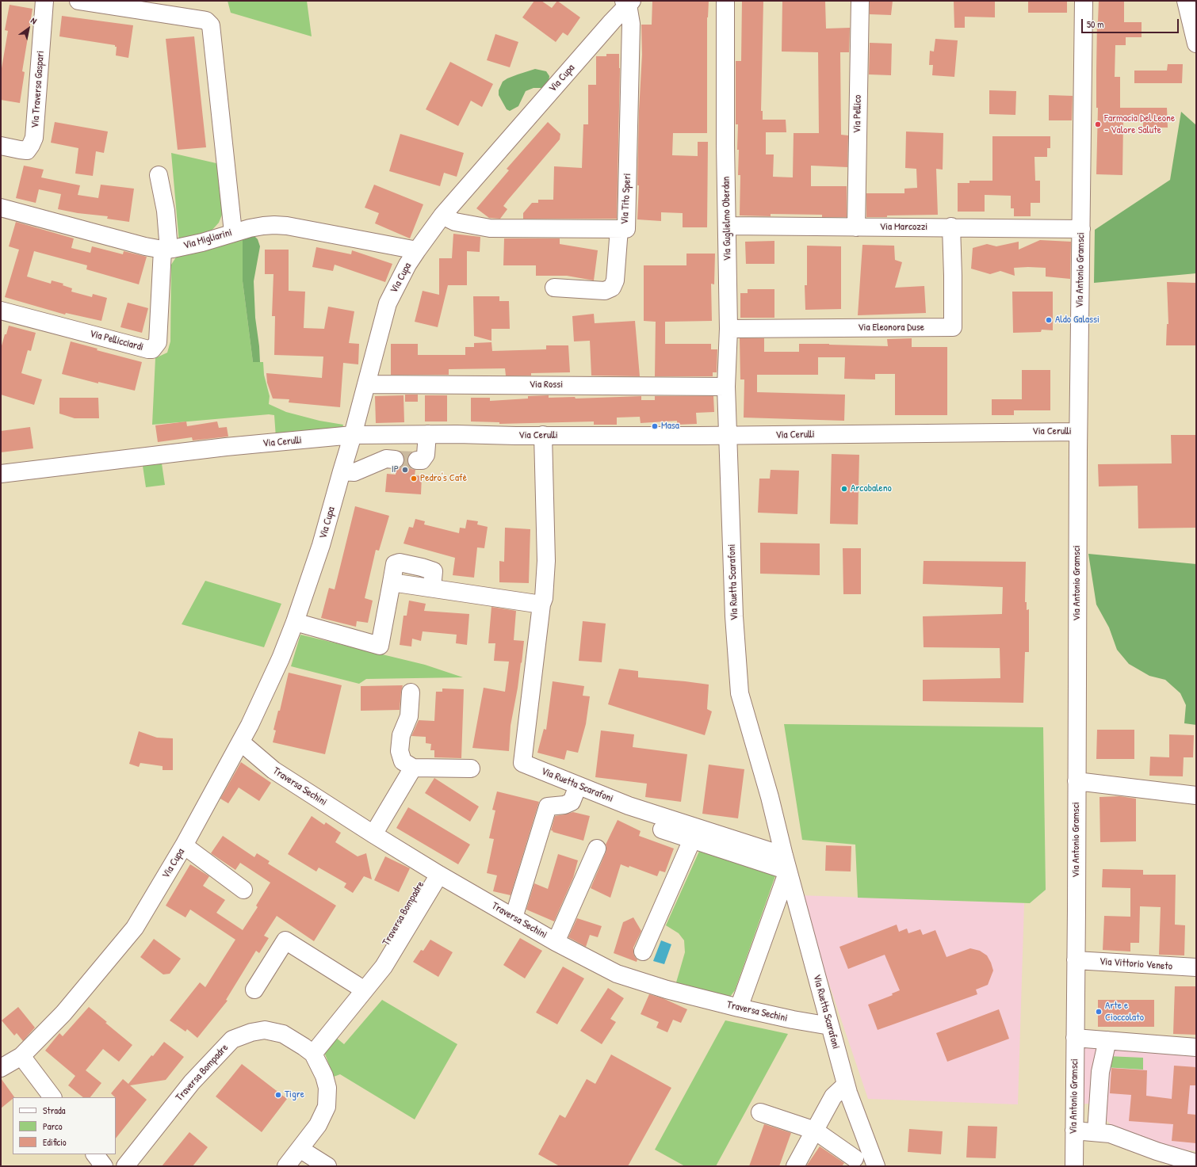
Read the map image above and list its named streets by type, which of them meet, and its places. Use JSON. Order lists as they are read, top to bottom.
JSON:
{
  "streets": {
    "street": [
      "Via Cupa",
      "Via Traversa Gaspari",
      "Via Pellico",
      "Via Tito Speri",
      "Via Guglielmo Oberdan",
      "Via Marcozzi",
      "Via Migliarini",
      "Via Antonio Gramsci",
      "Via Eleonora Duse",
      "Via Pellicciardi",
      "Via Rossi",
      "Via Cerulli",
      "Via Ruetta Scarafoni",
      "Traversa Sechini",
      "Traversa Bompadre",
      "Via Vittorio Veneto"
    ]
  },
  "crossings": [
    ["Via Cupa", "Via Tito Speri"],
    ["Via Cupa", "Via Migliarini"],
    ["Via Cupa", "Via Rossi"],
    ["Via Cupa", "Via Cerulli"],
    ["Via Cupa", "Traversa Sechini"],
    ["Via Pellico", "Via Marcozzi"],
    ["Via Guglielmo Oberdan", "Via Marcozzi"],
    ["Via Guglielmo Oberdan", "Via Eleonora Duse"],
    ["Via Guglielmo Oberdan", "Via Rossi"],
    ["Via Guglielmo Oberdan", "Via Cerulli"],
    ["Via Guglielmo Oberdan", "Via Ruetta Scarafoni"],
    ["Via Marcozzi", "Via Antonio Gramsci"],
    ["Via Marcozzi", "Via Eleonora Duse"],
    ["Via Migliarini", "Via Pellicciardi"],
    ["Via Antonio Gramsci", "Via Cerulli"],
    ["Via Antonio Gramsci", "Via Vittorio Veneto"],
    ["Via Cerulli", "Via Ruetta Scarafoni"],
    ["Via Ruetta Scarafoni", "Traversa Sechini"]
  ],
  "places": [
    "Farmacia Del Leone - Valore Salute",
    "Aldo Galassi",
    "Masa",
    "IP",
    "Pedro's Cafè",
    "Arcobaleno",
    "Arte e Cioccolato",
    "Tigre"
  ],
  "legend": ["Strada", "Parco", "Edificio"],
  "scale_bar": "50 m",
  "north": "top right"
}
